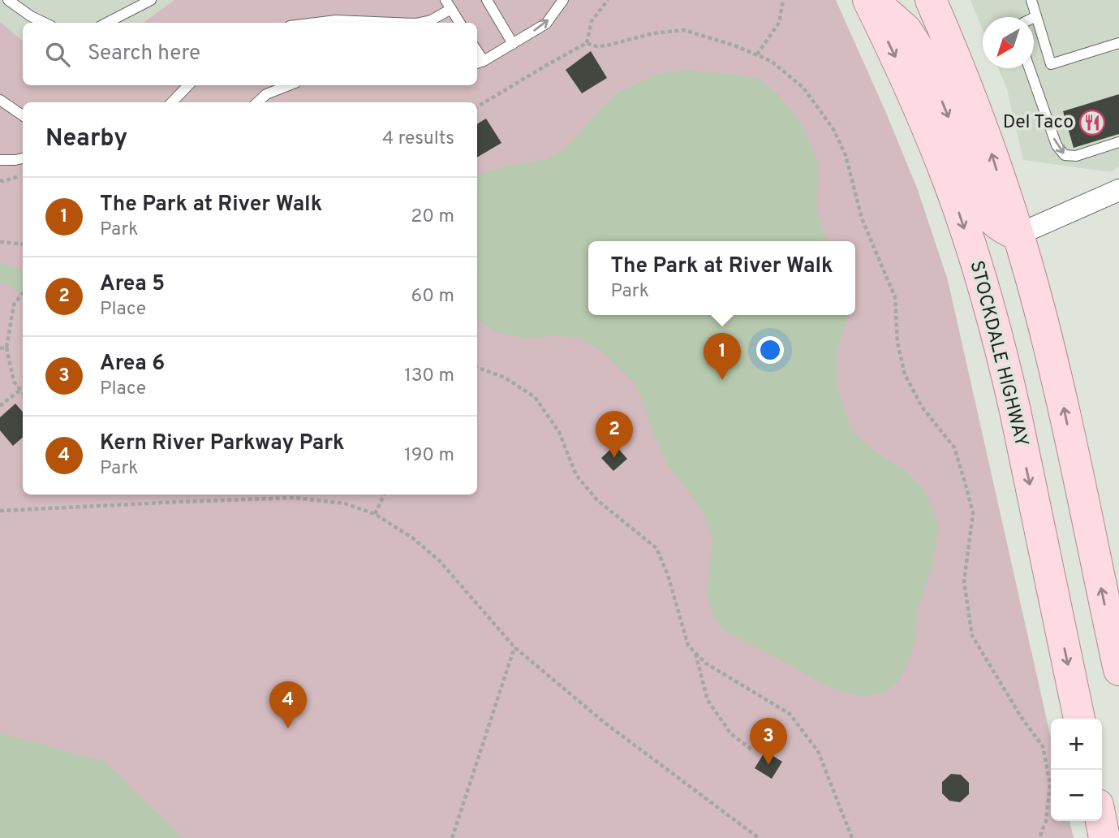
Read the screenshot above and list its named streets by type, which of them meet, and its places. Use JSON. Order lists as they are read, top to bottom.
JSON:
{
  "streets": {
    "main road": ["STOCKDALE HIGHWAY"]
  },
  "places": {
    "restaurant": ["Del Taco"]
  },
  "north": "bottom left",
  "page": {
    "search": "Search here",
    "heading": ["Nearby", "4 results"],
    "list": [
      {
        "mark": "1",
        "name": "The Park at River Walk",
        "note": "Park",
        "value": "20 m"
      },
      {
        "mark": "2",
        "name": "Area 5",
        "note": "Place",
        "value": "60 m"
      },
      {
        "mark": "3",
        "name": "Area 6",
        "note": "Place",
        "value": "130 m"
      },
      {
        "mark": "4",
        "name": "Kern River Parkway Park",
        "note": "Park",
        "value": "190 m"
      }
    ],
    "popup": ["The Park at River Walk", "Park"],
    "pins": [
      "1",
      "2",
      "4",
      "3"
    ],
    "map_buttons": ["+", "−"]
  }
}
